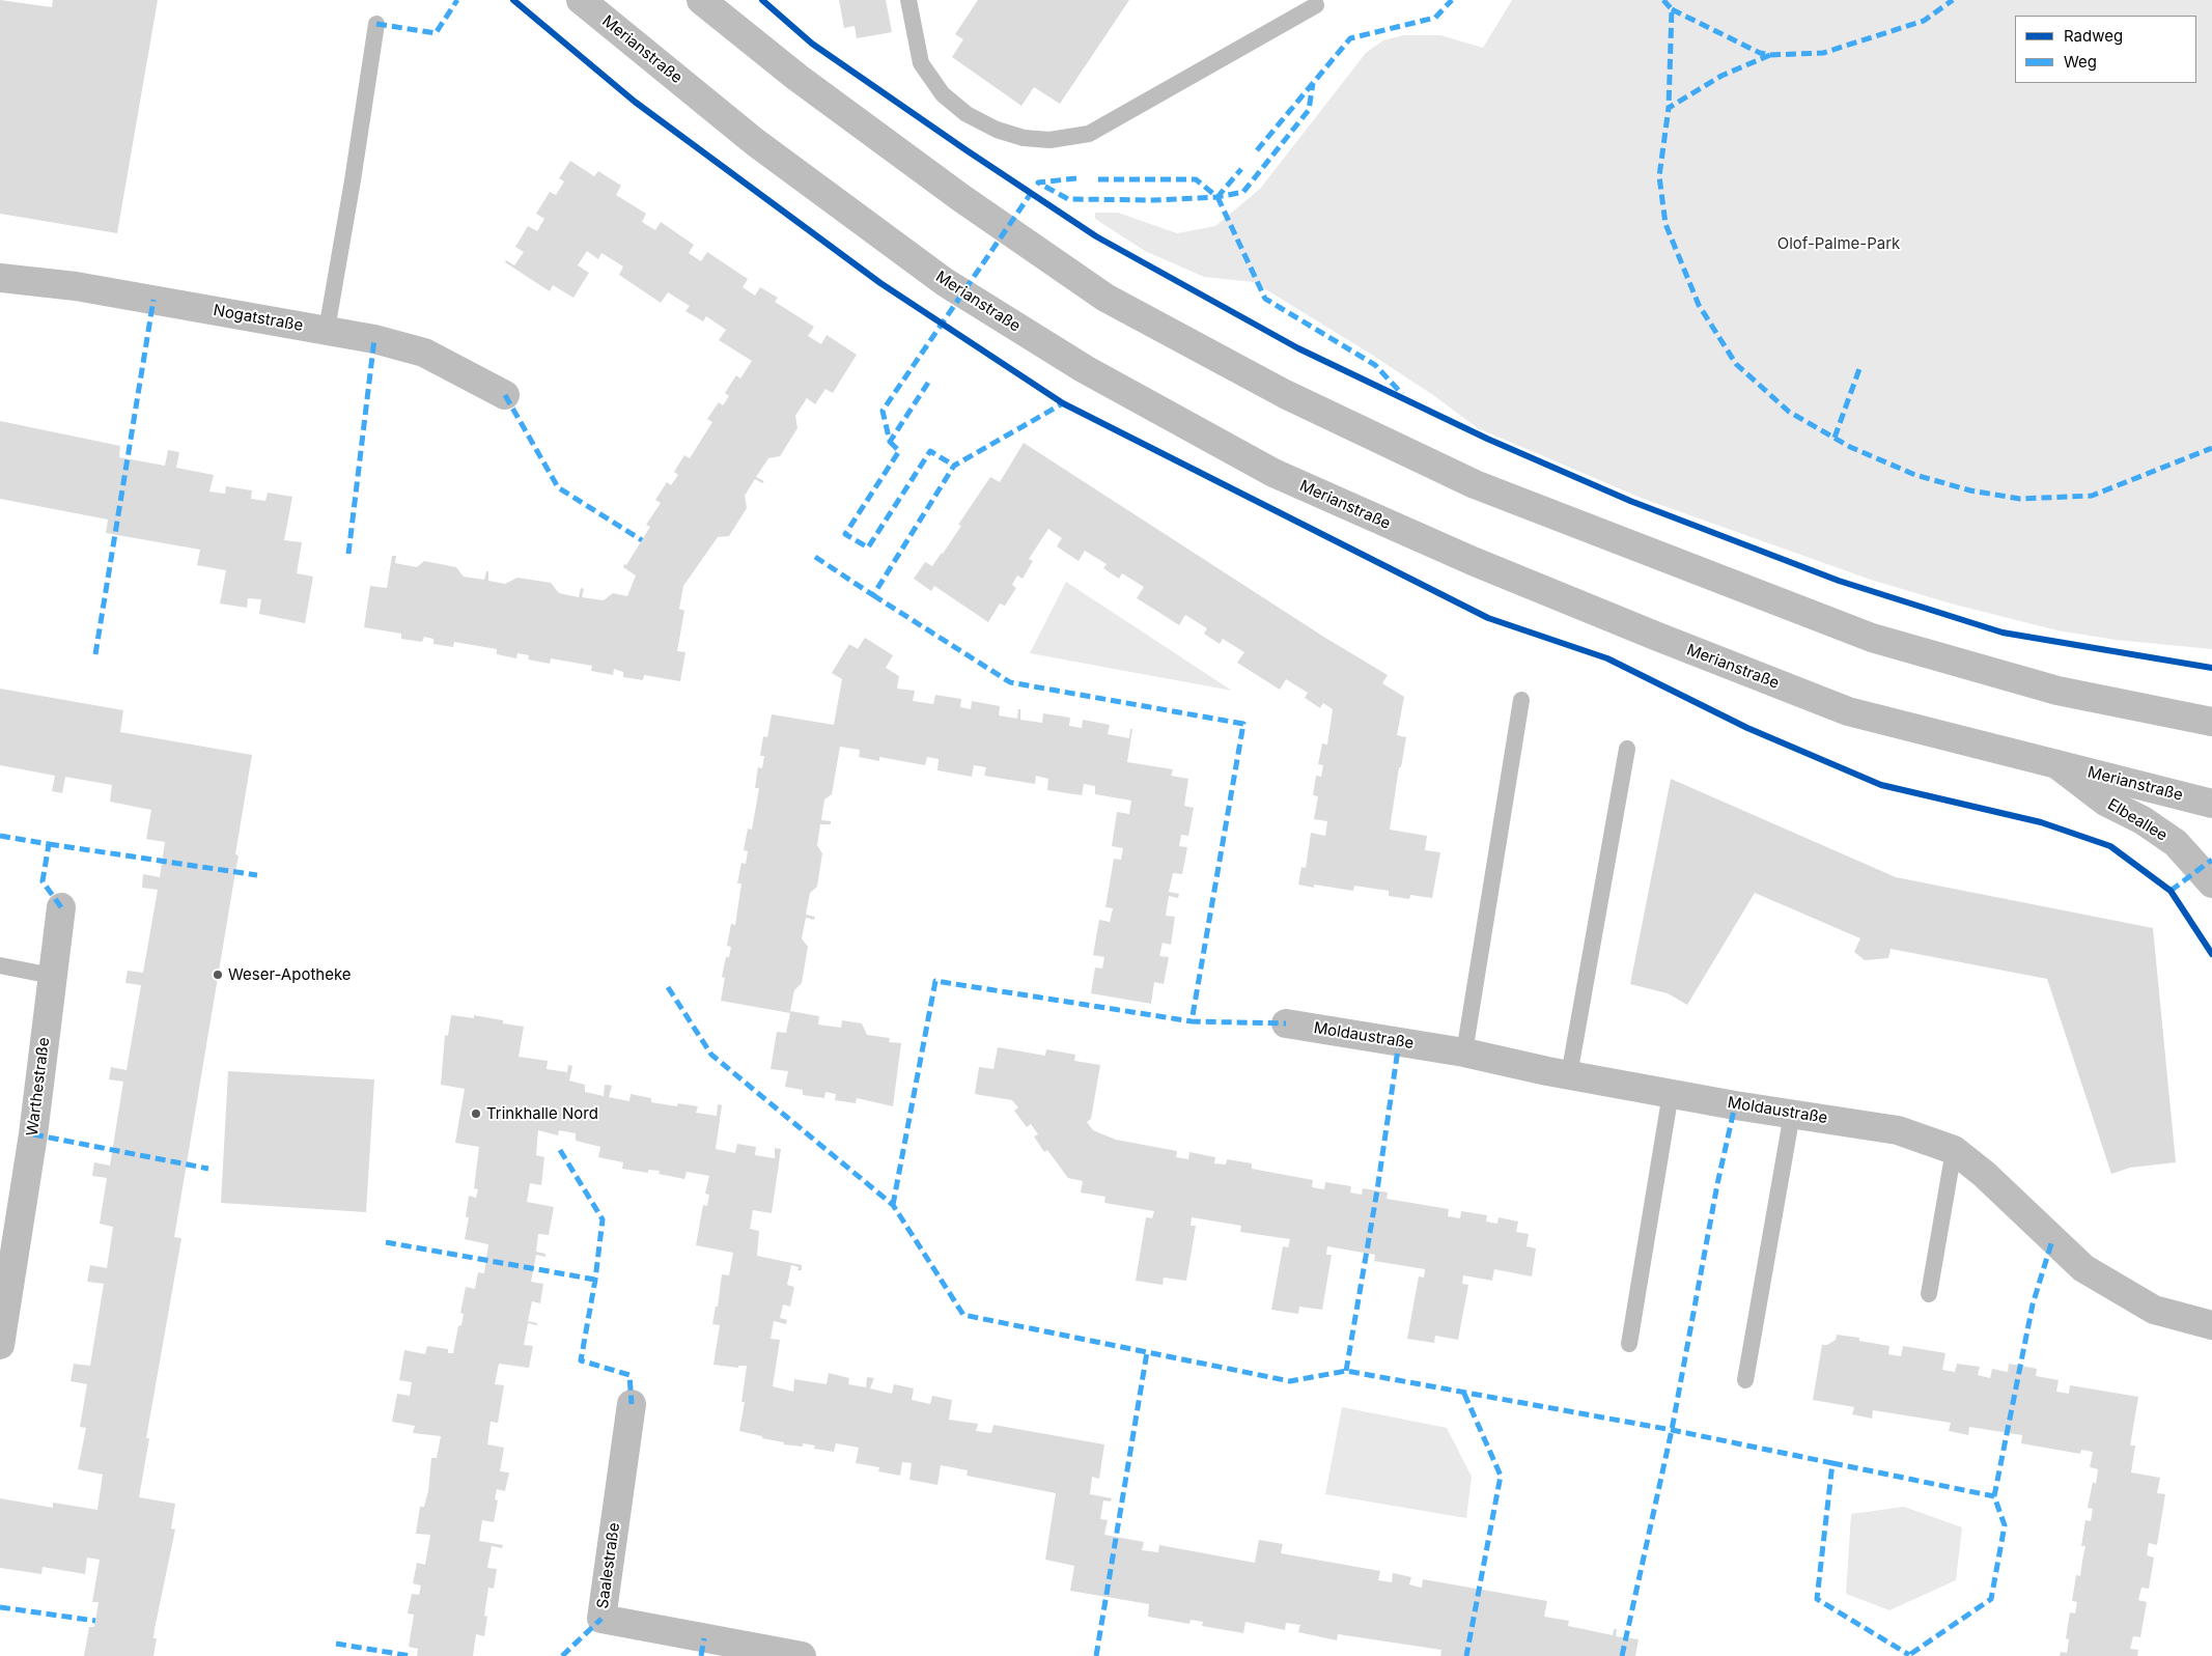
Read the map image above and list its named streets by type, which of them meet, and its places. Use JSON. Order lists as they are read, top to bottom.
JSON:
{
  "streets": {
    "main road": [
      "Merianstraße",
      "Nogatstraße",
      "Elbeallee",
      "Moldaustraße",
      "Warthestraße",
      "Saalestraße"
    ]
  },
  "crossings": [
    ["Merianstraße", "Elbeallee"]
  ],
  "parks": ["Olof-Palme-Park"],
  "places": ["Weser-Apotheke", "Trinkhalle Nord"],
  "legend": ["Radweg", "Weg"]
}
